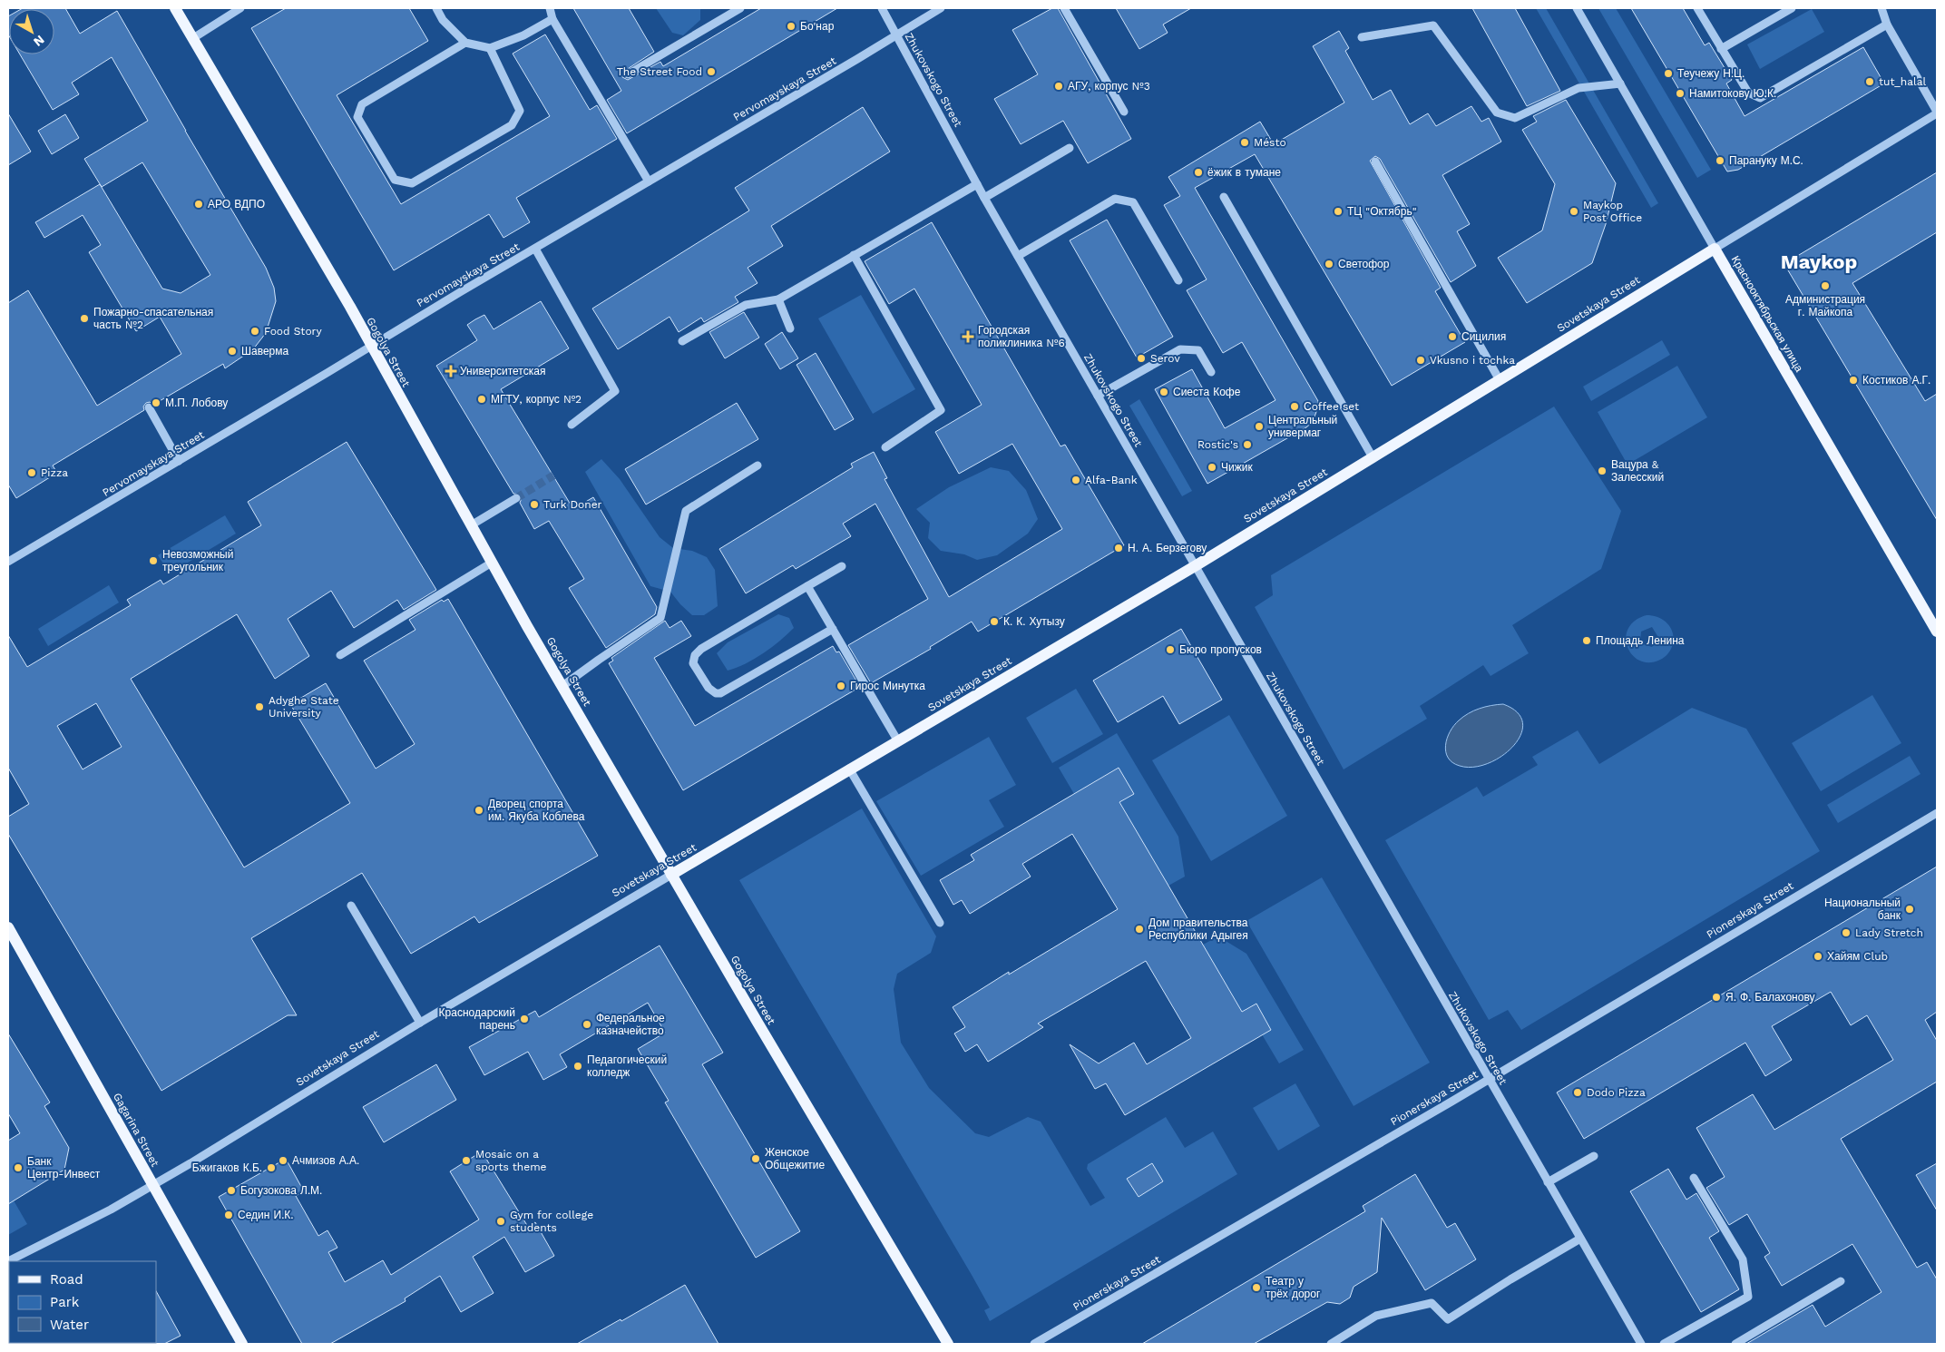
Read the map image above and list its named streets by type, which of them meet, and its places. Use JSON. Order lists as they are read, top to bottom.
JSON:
{
  "streets": {
    "main road": [
      "Sovetskaya Street",
      "Краснооктябрьская улица",
      "Gogolya Street",
      "Gagarina Street"
    ],
    "street": ["Zhukovskogo Street", "Pervomayskaya Street", "Pionerskaya Street"]
  },
  "crossings": [
    ["Zhukovskogo Street", "Pervomayskaya Street"],
    ["Zhukovskogo Street", "Sovetskaya Street"],
    ["Zhukovskogo Street", "Pionerskaya Street"],
    ["Pervomayskaya Street", "Gogolya Street"],
    ["Sovetskaya Street", "Краснооктябрьская улица"],
    ["Sovetskaya Street", "Gogolya Street"],
    ["Sovetskaya Street", "Gagarina Street"]
  ],
  "districts": ["Maykop"],
  "places": {
    "other": [
      "Бо'нар",
      "The Street Food",
      "Теучежу Н.Ц.",
      "tut_halal",
      "АГУ, корпус №3",
      "Намитокову Ю.К.",
      "Mésto",
      "Парануку М.С.",
      "ёжик в тумане",
      "АРО ВДПО",
      "ТЦ \"Октябрь\"",
      "Maykop Post Office",
      "Светофор",
      "Администрация г. Майкопа",
      "Пожарно-спасательная часть №2",
      "Food Story",
      "Сицилия",
      "Шаверма",
      "Serov",
      "Vkusno i tochka",
      "Костиков А.Г.",
      "Сиеста Кофе",
      "МГТУ, корпус №2",
      "М.П. Лобову",
      "Сoffee set",
      "Центральный универмаг",
      "Rostic's",
      "Чижик",
      "Вацура & Залесский",
      "Pizza",
      "Alfa-Bank",
      "Turk Doner",
      "Н. А. Берзегову",
      "Невозможный треугольник",
      "К. К. Хутызу",
      "Площадь Ленина",
      "Бюро пропусков",
      "Гирос Минутка",
      "Adyghe State University",
      "Дворец спорта им. Якуба Коблева",
      "Национальный банк",
      "Дом правительства Республики Адыгея",
      "Lady Stretch",
      "Хайям Club",
      "Я. Ф. Балахонову",
      "Краснодарский парень",
      "Федеральное казначейство",
      "Педагогический колледж",
      "Dodo Pizza",
      "Женское Общежитие",
      "Ачмизов А.А.",
      "Mosaic on a sports theme",
      "Банк Центр-Инвест",
      "Бжигаков К.Б.",
      "Богузокова Л.М.",
      "Седин И.К.",
      "Gym for college students",
      "Театр у трёх дорог"
    ],
    "health": ["Городская поликлиника №6", "Университетская"]
  },
  "legend": ["Road", "Park", "Water"],
  "north": "bottom right"
}
